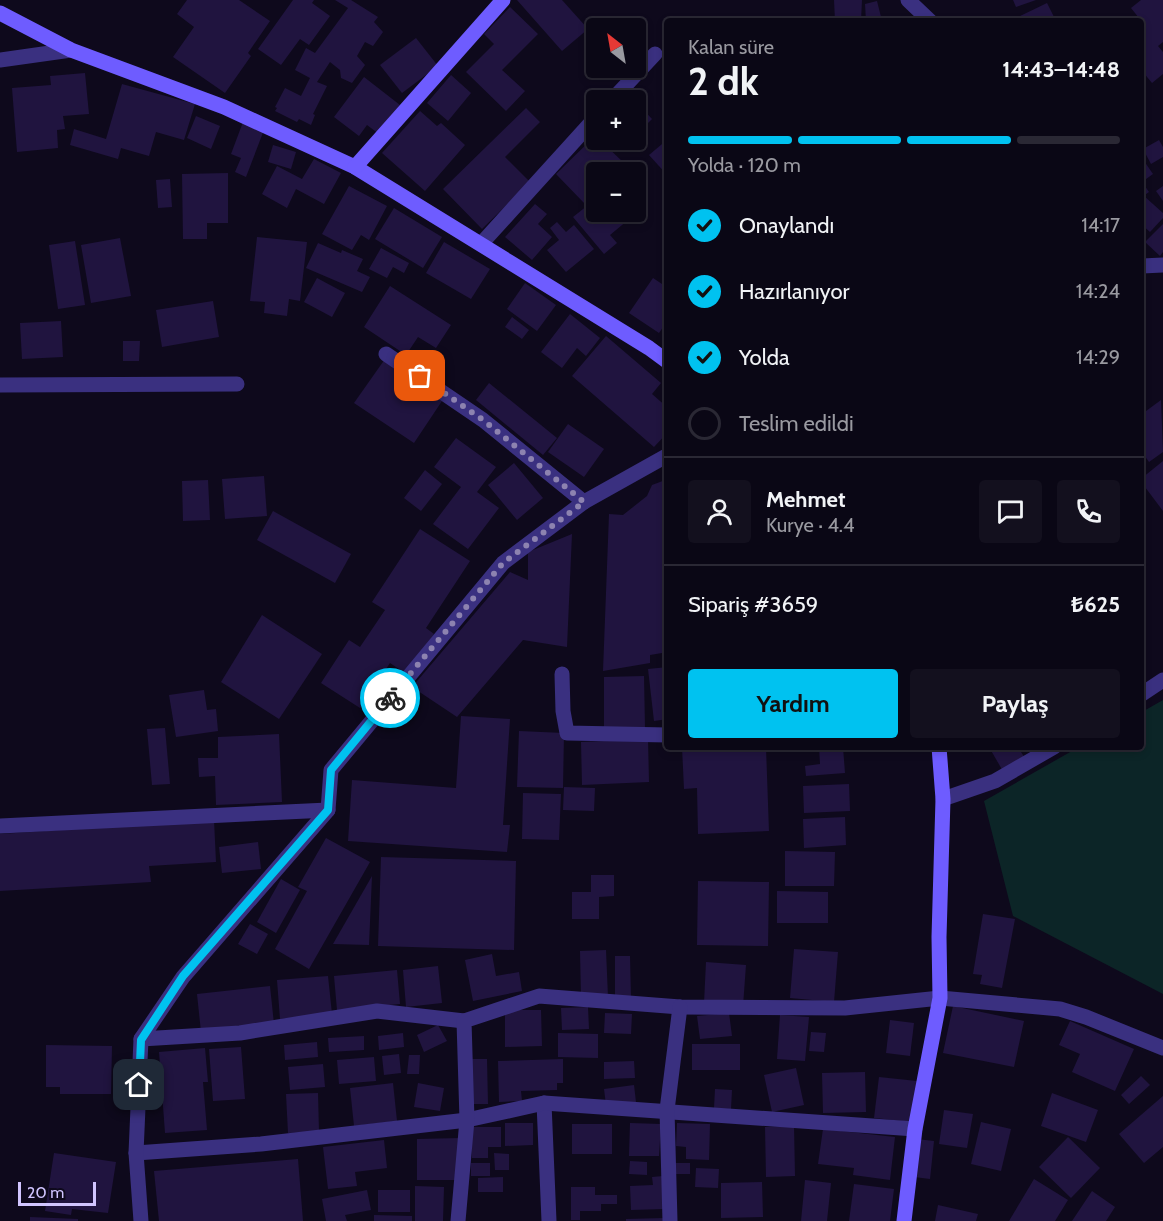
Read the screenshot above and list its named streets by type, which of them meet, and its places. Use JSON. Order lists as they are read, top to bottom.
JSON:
{
  "scale_bar": "20 m",
  "north": "top left",
  "page": {
    "map_buttons": ["+", "−"],
    "heading": ["2 dk", "Kalan süre", "14:43–14:48"],
    "panel": [
      "Mehmet",
      "Kurye · 4.4",
      "Sipariş #3659",
      "₺625"
    ],
    "bar": "Yolda · 120 m",
    "list": [
      ["Onaylandı", "14:17"],
      ["Hazırlanıyor", "14:24"],
      ["Yolda", "14:29"],
      "Teslim edildi"
    ],
    "buttons": ["Yardım", "Paylaş"],
    "scale": "20 m"
  }
}
